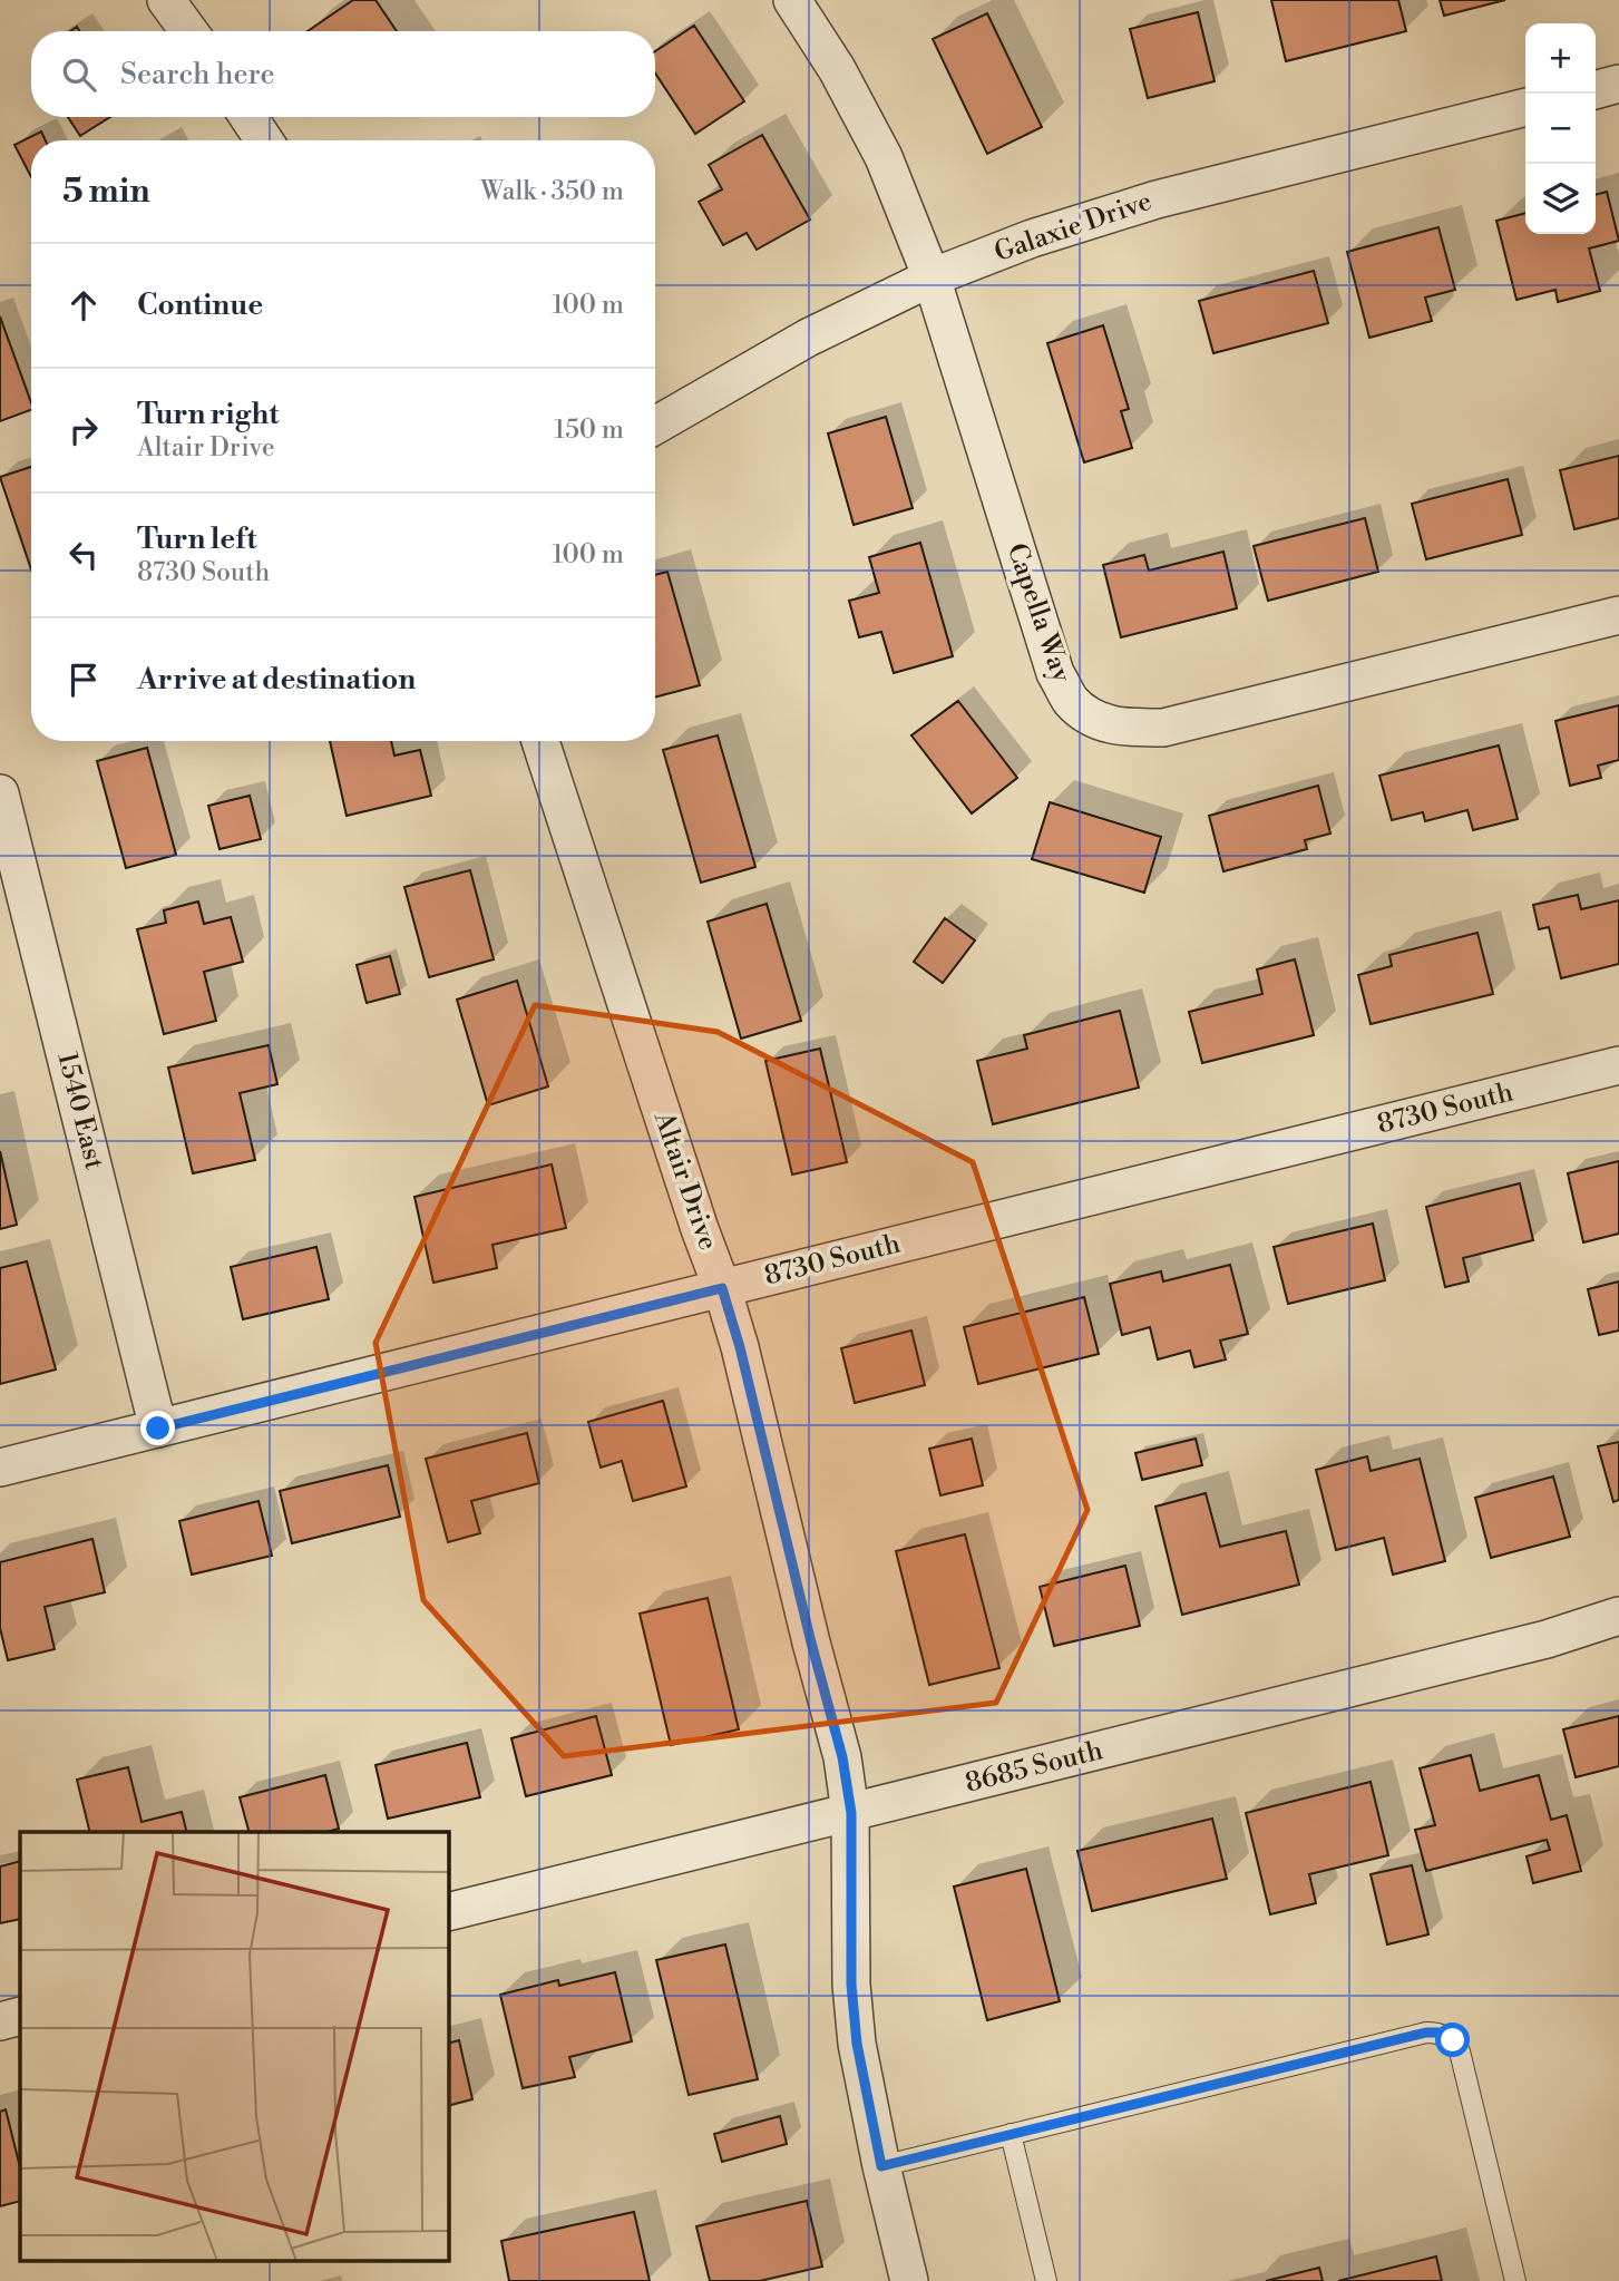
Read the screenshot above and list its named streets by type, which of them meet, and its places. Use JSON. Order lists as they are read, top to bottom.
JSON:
{
  "streets": {
    "street": [
      "Galaxie Drive",
      "Capella Way",
      "8730 South",
      "1540 East",
      "Altair Drive",
      "8685 South"
    ]
  },
  "crossings": [
    ["Galaxie Drive", "Capella Way"],
    ["8730 South", "1540 East"],
    ["8730 South", "Altair Drive"],
    ["Altair Drive", "8685 South"]
  ],
  "page": {
    "map_buttons": ["+", "−"],
    "search": "Search here",
    "heading": ["5 min", "Walk · 350 m"],
    "list": [
      ["Continue", "100 m"],
      ["Turn right", "Altair Drive", "150 m"],
      ["Turn left", "8730 South", "100 m"],
      "Arrive at destination"
    ]
  }
}
